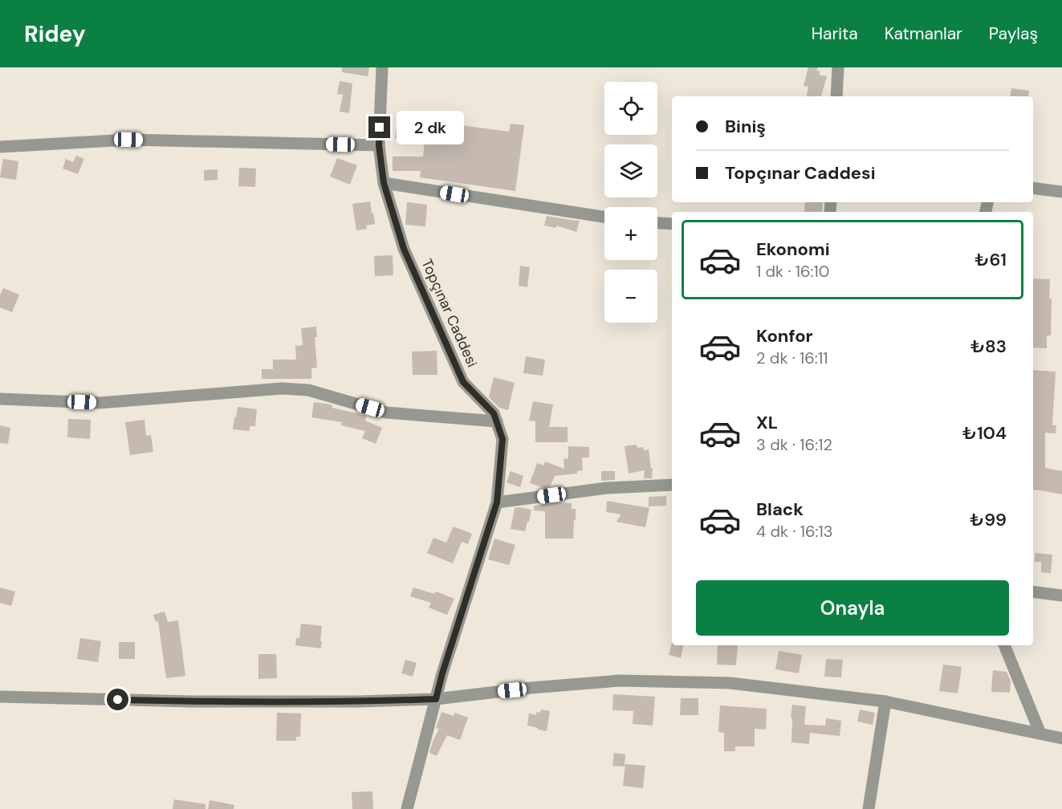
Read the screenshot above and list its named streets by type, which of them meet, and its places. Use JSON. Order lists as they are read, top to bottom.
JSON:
{
  "streets": {
    "street": ["Topçınar Caddesi"]
  },
  "page": {
    "header": "Ridey",
    "nav": ["Harita", "Katmanlar", "Paylaş"],
    "map_buttons": ["+", "−"],
    "banner": ["Biniş", "Topçınar Caddesi"],
    "bubble": "2 dk",
    "list": [
      {
        "name": "Ekonomi",
        "note": "1 dk · 16:10",
        "value": "₺61"
      },
      {
        "name": "Konfor",
        "note": "2 dk · 16:11",
        "value": "₺83"
      },
      {
        "name": "XL",
        "note": "3 dk · 16:12",
        "value": "₺104"
      },
      {
        "name": "Black",
        "note": "4 dk · 16:13",
        "value": "₺99"
      }
    ],
    "buttons": "Onayla"
  }
}
